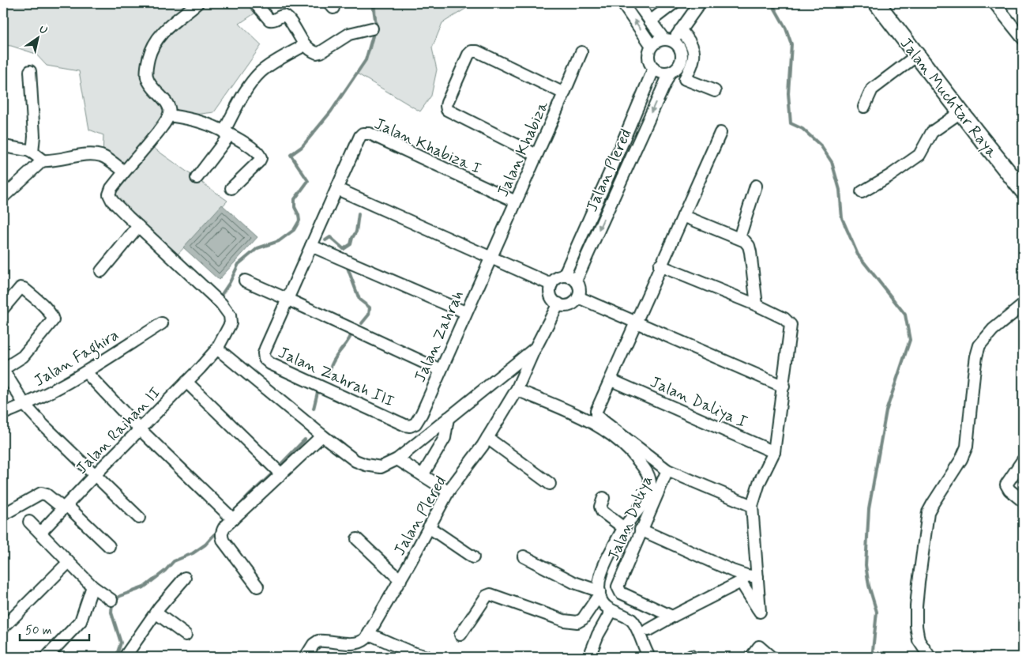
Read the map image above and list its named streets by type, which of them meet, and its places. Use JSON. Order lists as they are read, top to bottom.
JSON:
{
  "streets": {
    "highway": ["Jalan Muchtar Raya"],
    "street": [
      "Jalan Khabiza I",
      "Jalan Khabiza",
      "Jalan Plered",
      "Jalan Zahrah",
      "Jalan Faghira",
      "Jalan Zahrah III",
      "Jalan Daliya I",
      "Jalan Raihan II",
      "Jalan Daliya"
    ]
  },
  "crossings": [
    ["Jalan Khabiza I", "Jalan Khabiza"],
    ["Jalan Khabiza", "Jalan Zahrah"],
    ["Jalan Zahrah", "Jalan Zahrah III"],
    ["Jalan Daliya I", "Jalan Daliya"]
  ],
  "scale_bar": "50 m",
  "north": "top right"
}
